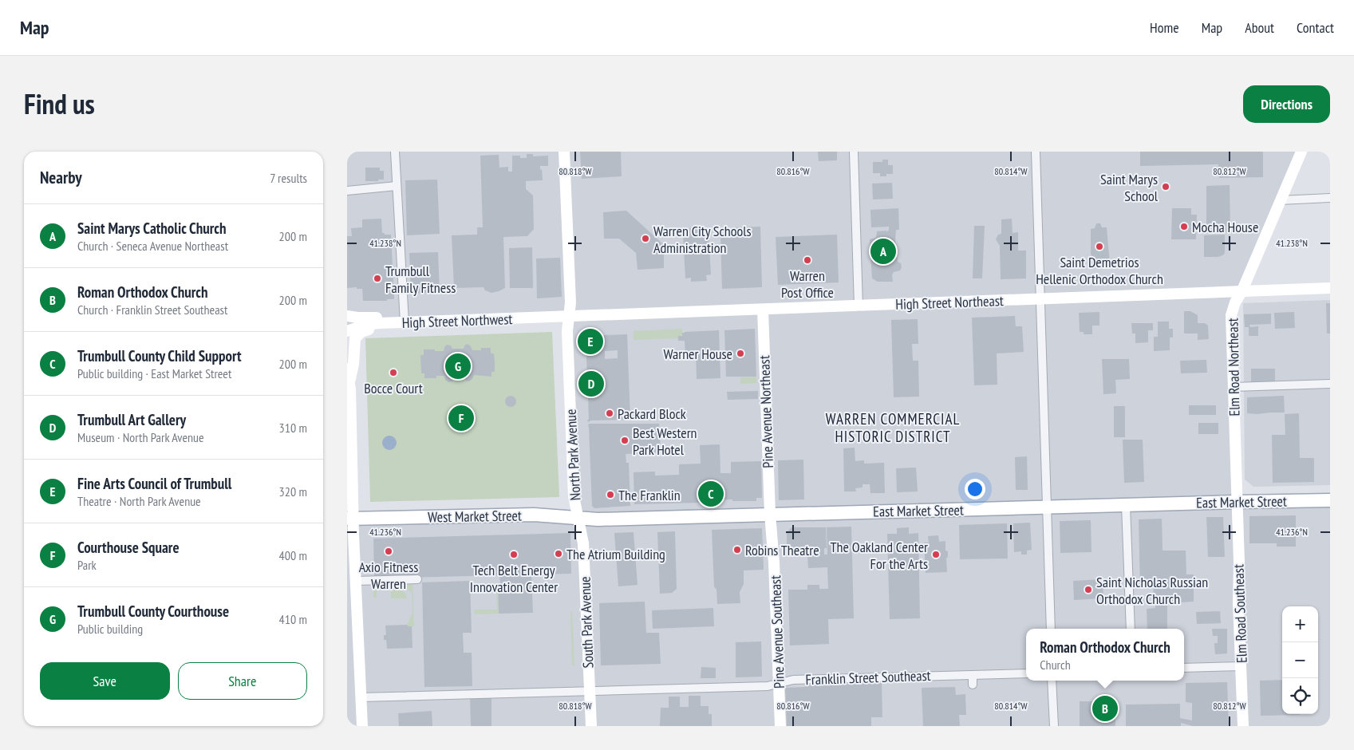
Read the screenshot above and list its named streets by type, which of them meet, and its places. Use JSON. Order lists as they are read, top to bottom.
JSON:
{
  "streets": {
    "main road": ["East Market Street", "West Market Street"],
    "street": [
      "High Street Northeast",
      "High Street Northwest",
      "Elm Road Northeast",
      "Pine Avenue Northeast",
      "North Park Avenue",
      "Elm Road Southeast",
      "South Park Avenue",
      "Pine Avenue Southeast",
      "Franklin Street Southeast"
    ]
  },
  "crossings": [
    ["High Street Northeast", "High Street Northwest"],
    ["High Street Northeast", "Elm Road Northeast"],
    ["High Street Northeast", "Pine Avenue Northeast"],
    ["High Street Northeast", "North Park Avenue"],
    ["High Street Northwest", "North Park Avenue"],
    ["Elm Road Northeast", "East Market Street"],
    ["Elm Road Northeast", "Elm Road Southeast"],
    ["Pine Avenue Northeast", "East Market Street"],
    ["Pine Avenue Northeast", "Pine Avenue Southeast"],
    ["North Park Avenue", "East Market Street"],
    ["North Park Avenue", "West Market Street"],
    ["North Park Avenue", "South Park Avenue"],
    ["East Market Street", "West Market Street"],
    ["East Market Street", "Elm Road Southeast"],
    ["East Market Street", "South Park Avenue"],
    ["East Market Street", "Pine Avenue Southeast"],
    ["West Market Street", "South Park Avenue"],
    ["South Park Avenue", "Franklin Street Southeast"],
    ["Pine Avenue Southeast", "Franklin Street Southeast"]
  ],
  "districts": ["WARREN COMMERCIAL HISTORIC DISTRICT"],
  "places": [
    "Saint Marys School",
    "Mocha House",
    "Warren City Schools Administration",
    "Saint Demetrios Hellenic Orthodox Church",
    "Warren Post Office",
    "Trumbull Family Fitness",
    "Warner House",
    "Bocce Court",
    "Packard Block",
    "Best Western Park Hotel",
    "The Franklin",
    "Robins Theatre",
    "Axio Fitness Warren",
    "The Atrium Building",
    "Tech Belt Energy Innovation Center",
    "The Oakland Center For the Arts",
    "Saint Nicholas Russian Orthodox Church"
  ],
  "page": {
    "header": "Map",
    "nav": [
      "Home",
      "Map",
      "About",
      "Contact"
    ],
    "title": "Find us",
    "buttons": [
      "Directions",
      ["Save", "Share"]
    ],
    "heading": ["Nearby", "7 results"],
    "list": [
      {
        "mark": "A",
        "name": "Saint Marys Catholic Church",
        "note": "Church · Seneca Avenue Northeast",
        "value": "200 m"
      },
      {
        "mark": "B",
        "name": "Roman Orthodox Church",
        "note": "Church · Franklin Street Southeast",
        "value": "200 m"
      },
      {
        "mark": "C",
        "name": "Trumbull County Child Support",
        "note": "Public building · East Market Street",
        "value": "200 m"
      },
      {
        "mark": "D",
        "name": "Trumbull Art Gallery",
        "note": "Museum · North Park Avenue",
        "value": "310 m"
      },
      {
        "mark": "E",
        "name": "Fine Arts Council of Trumbull",
        "note": "Theatre · North Park Avenue",
        "value": "320 m"
      },
      {
        "mark": "F",
        "name": "Courthouse Square",
        "note": "Park",
        "value": "400 m"
      },
      {
        "mark": "G",
        "name": "Trumbull County Courthouse",
        "note": "Public building",
        "value": "410 m"
      }
    ],
    "pins": [
      "A",
      "E",
      "G",
      "D",
      "F",
      "C",
      "B"
    ],
    "map_buttons": ["+", "−"],
    "popup": ["Roman Orthodox Church", "Church"]
  },
  "coordinates": [
    "80.818°W",
    "80.816°W",
    "80.814°W",
    "80.812°W",
    "41.238°N",
    "41.236°N"
  ]
}
